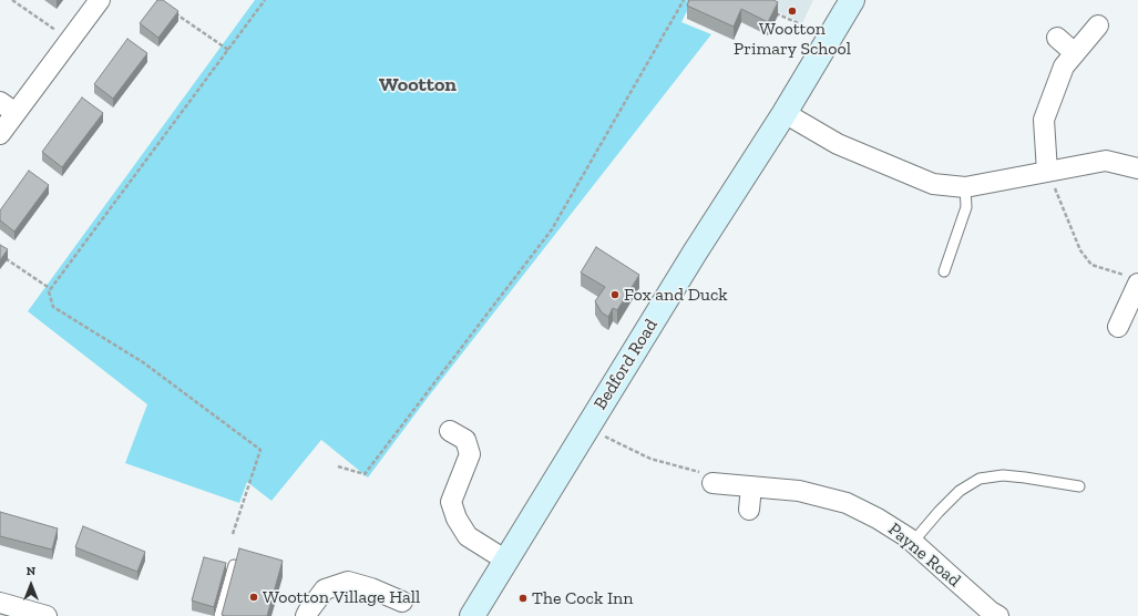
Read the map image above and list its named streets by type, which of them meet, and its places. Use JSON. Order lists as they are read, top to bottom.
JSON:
{
  "streets": {
    "street": ["Bedford Road", "Payne Road"]
  },
  "districts": ["Wootton"],
  "places": [
    "Wootton Primary School",
    "Fox and Duck",
    "Wootton Village Hall",
    "The Cock Inn"
  ],
  "north": "top"
}
